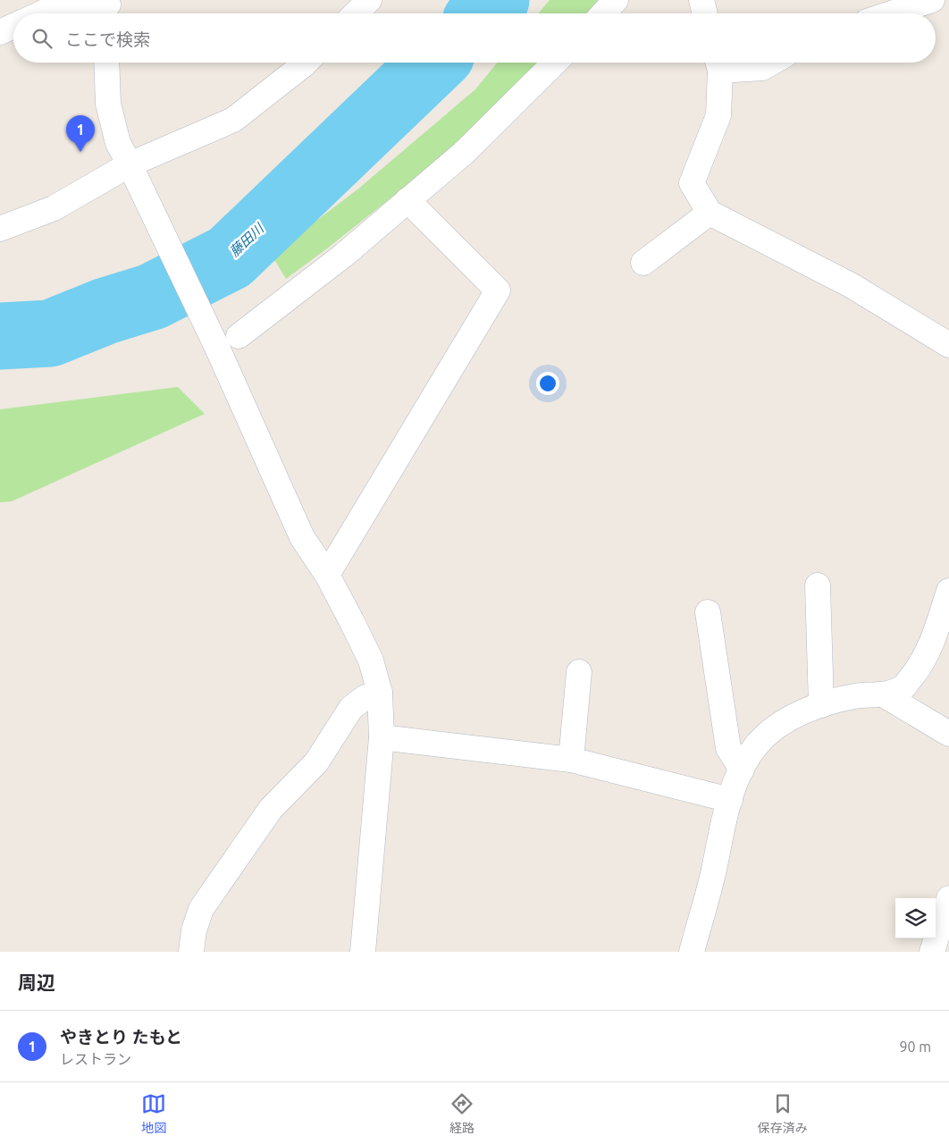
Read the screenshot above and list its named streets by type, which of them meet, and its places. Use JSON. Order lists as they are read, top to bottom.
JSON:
{
  "water": ["藤田川"],
  "page": {
    "search": "ここで検索",
    "pins": "1",
    "heading": "周辺",
    "list": [
      {
        "mark": "1",
        "name": "やきとり たもと",
        "note": "レストラン",
        "value": "90 m"
      }
    ],
    "nav": ["地図", "経路", "保存済み"]
  }
}
